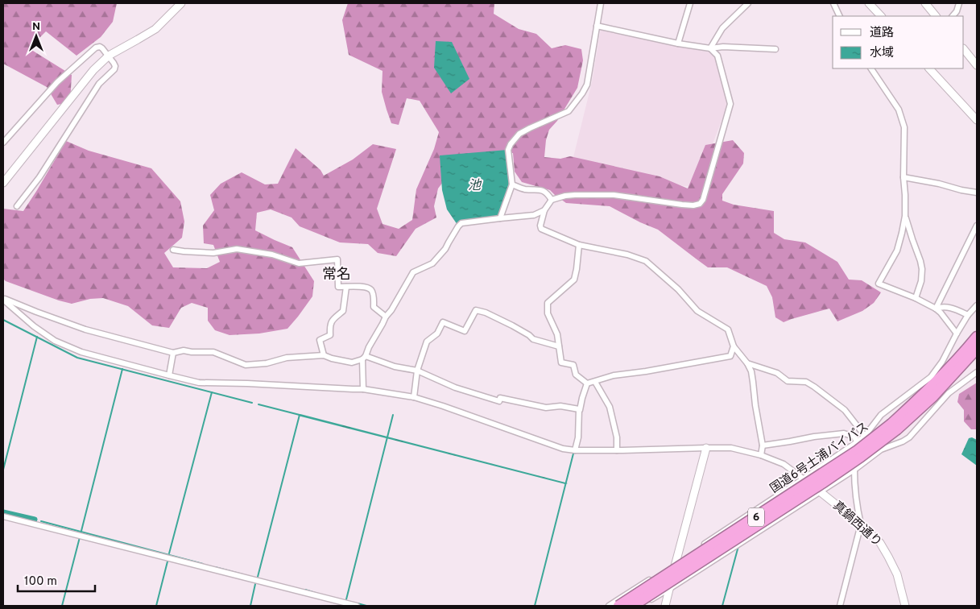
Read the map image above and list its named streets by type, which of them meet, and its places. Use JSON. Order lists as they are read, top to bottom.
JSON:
{
  "streets": {
    "highway": ["国道6号土浦バイパス", "6"],
    "street": ["真鍋西通り"]
  },
  "districts": ["常名"],
  "water": ["池"],
  "legend": ["道路", "水域"],
  "scale_bar": "100 m",
  "north": "top"
}
